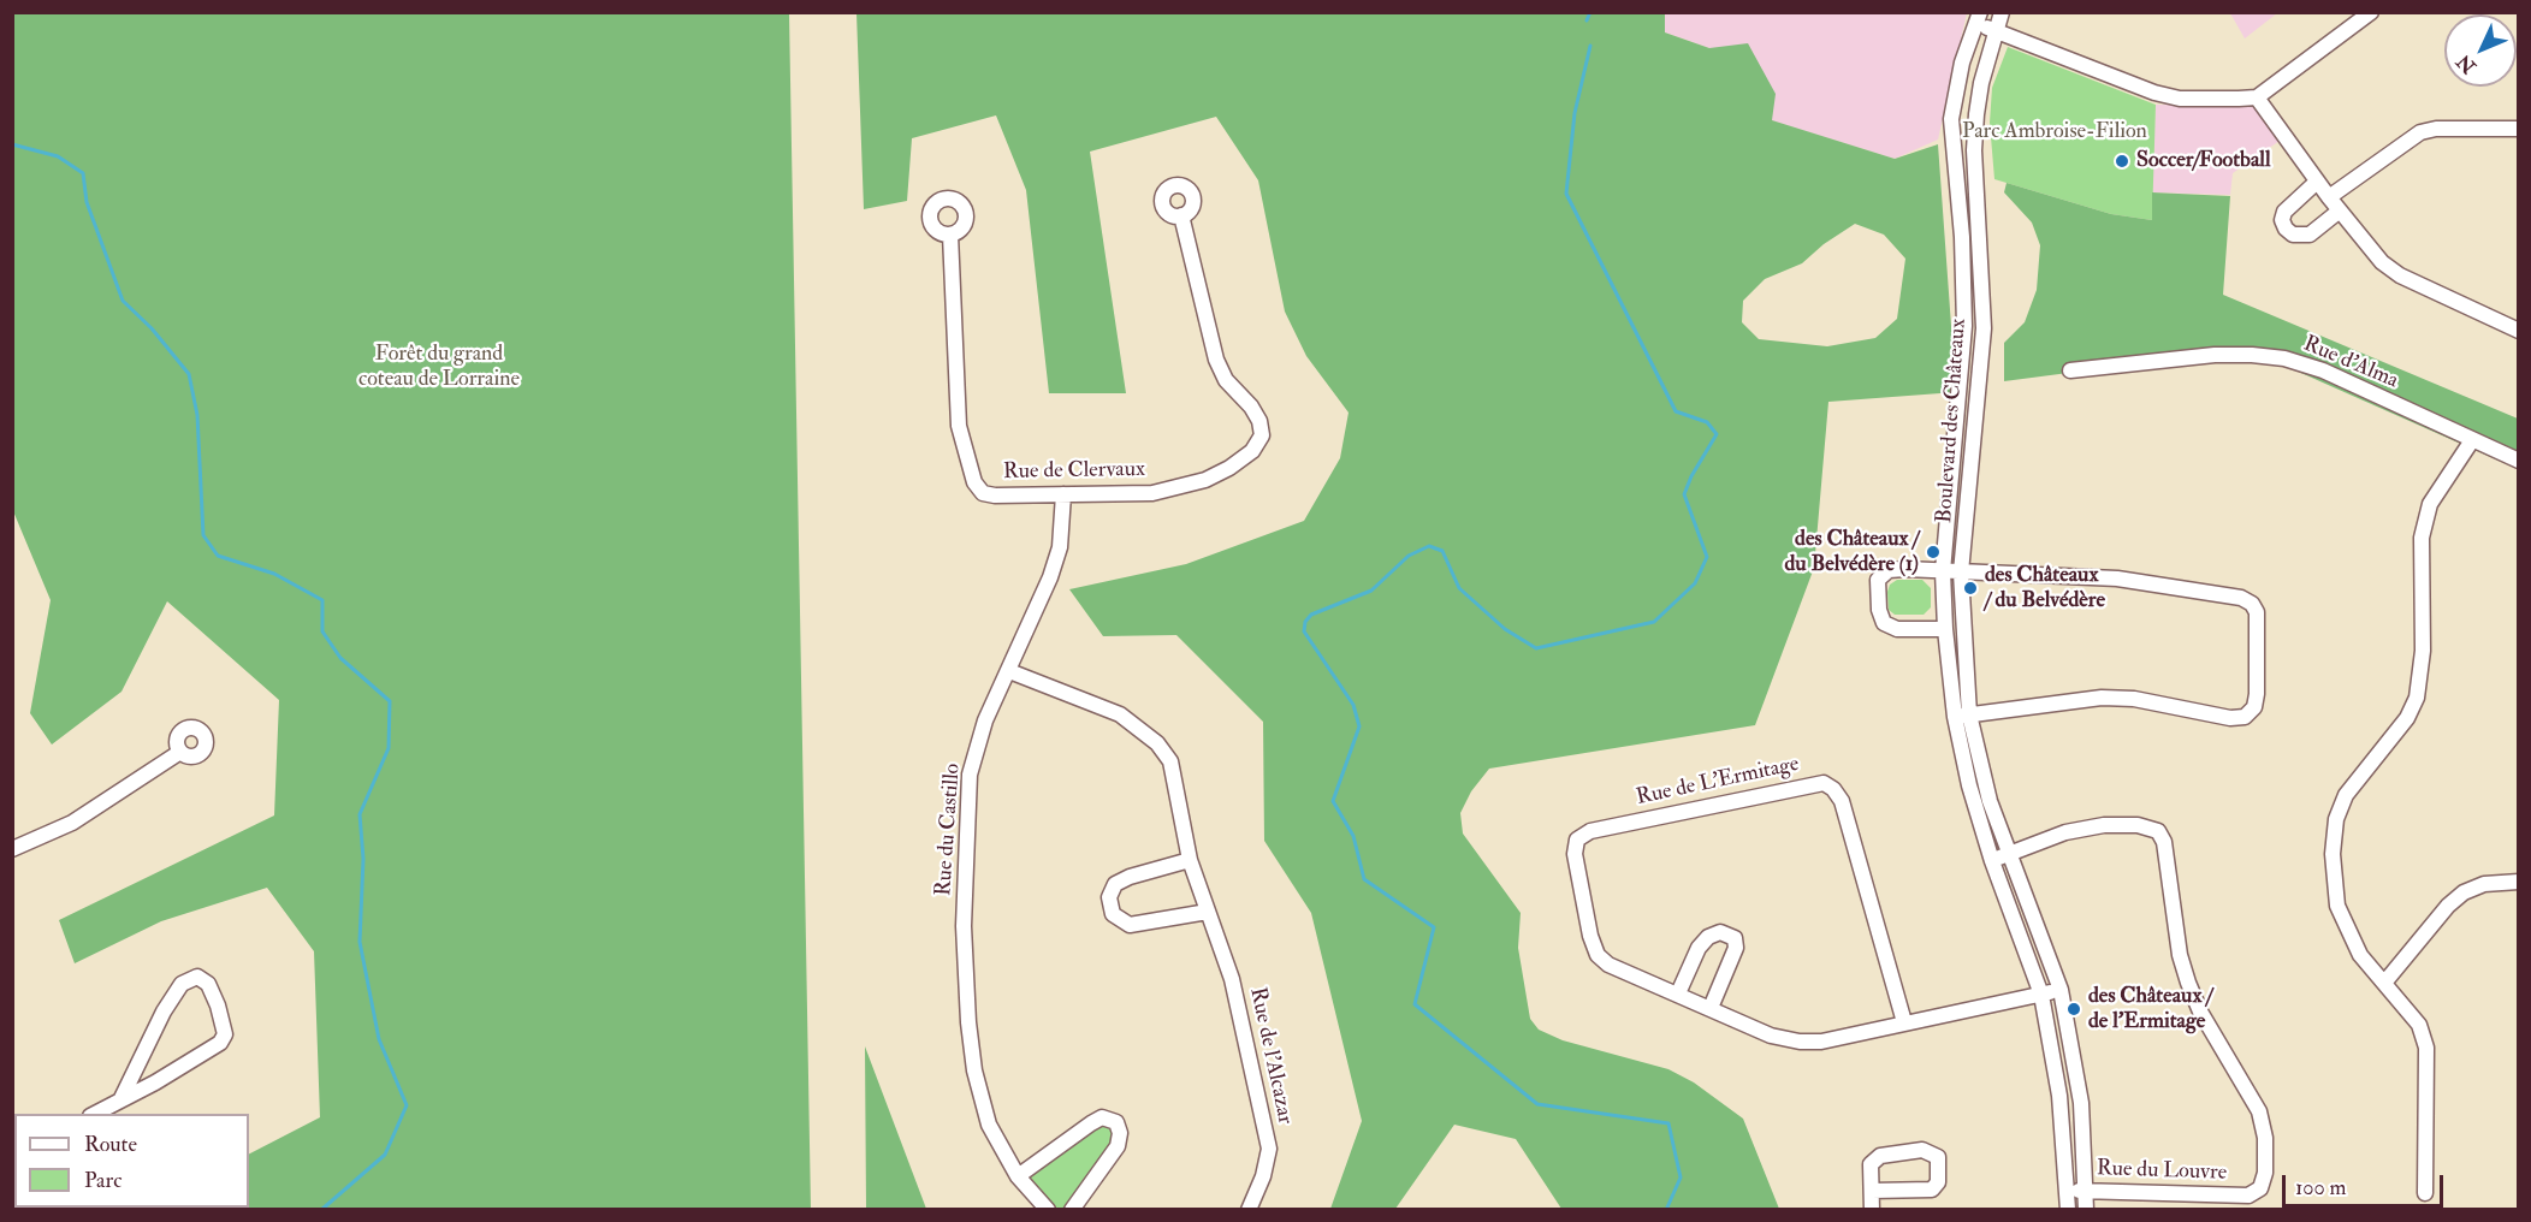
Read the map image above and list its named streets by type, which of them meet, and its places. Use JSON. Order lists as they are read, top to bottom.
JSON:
{
  "streets": {
    "street": [
      "Rue d'Alma",
      "Boulevard des Châteaux",
      "Rue de Clervaux",
      "Rue de L'Ermitage",
      "Rue du Castillo",
      "Rue de l'Alcazar",
      "Rue du Louvre"
    ]
  },
  "crossings": [
    ["Boulevard des Châteaux", "Rue de L'Ermitage"],
    ["Boulevard des Châteaux", "Rue du Louvre"],
    ["Rue de Clervaux", "Rue du Castillo"],
    ["Rue du Castillo", "Rue de l'Alcazar"]
  ],
  "parks": ["Parc Ambroise-Filion", "Forêt du grand coteau de Lorraine"],
  "places": [
    "Soccer/Football",
    "des Châteaux / du Belvédère (1)",
    "des Châteaux / du Belvédère",
    "des Châteaux / de l'Ermitage"
  ],
  "legend": ["Route", "Parc"],
  "scale_bar": "100 m",
  "north": "bottom left"
}
